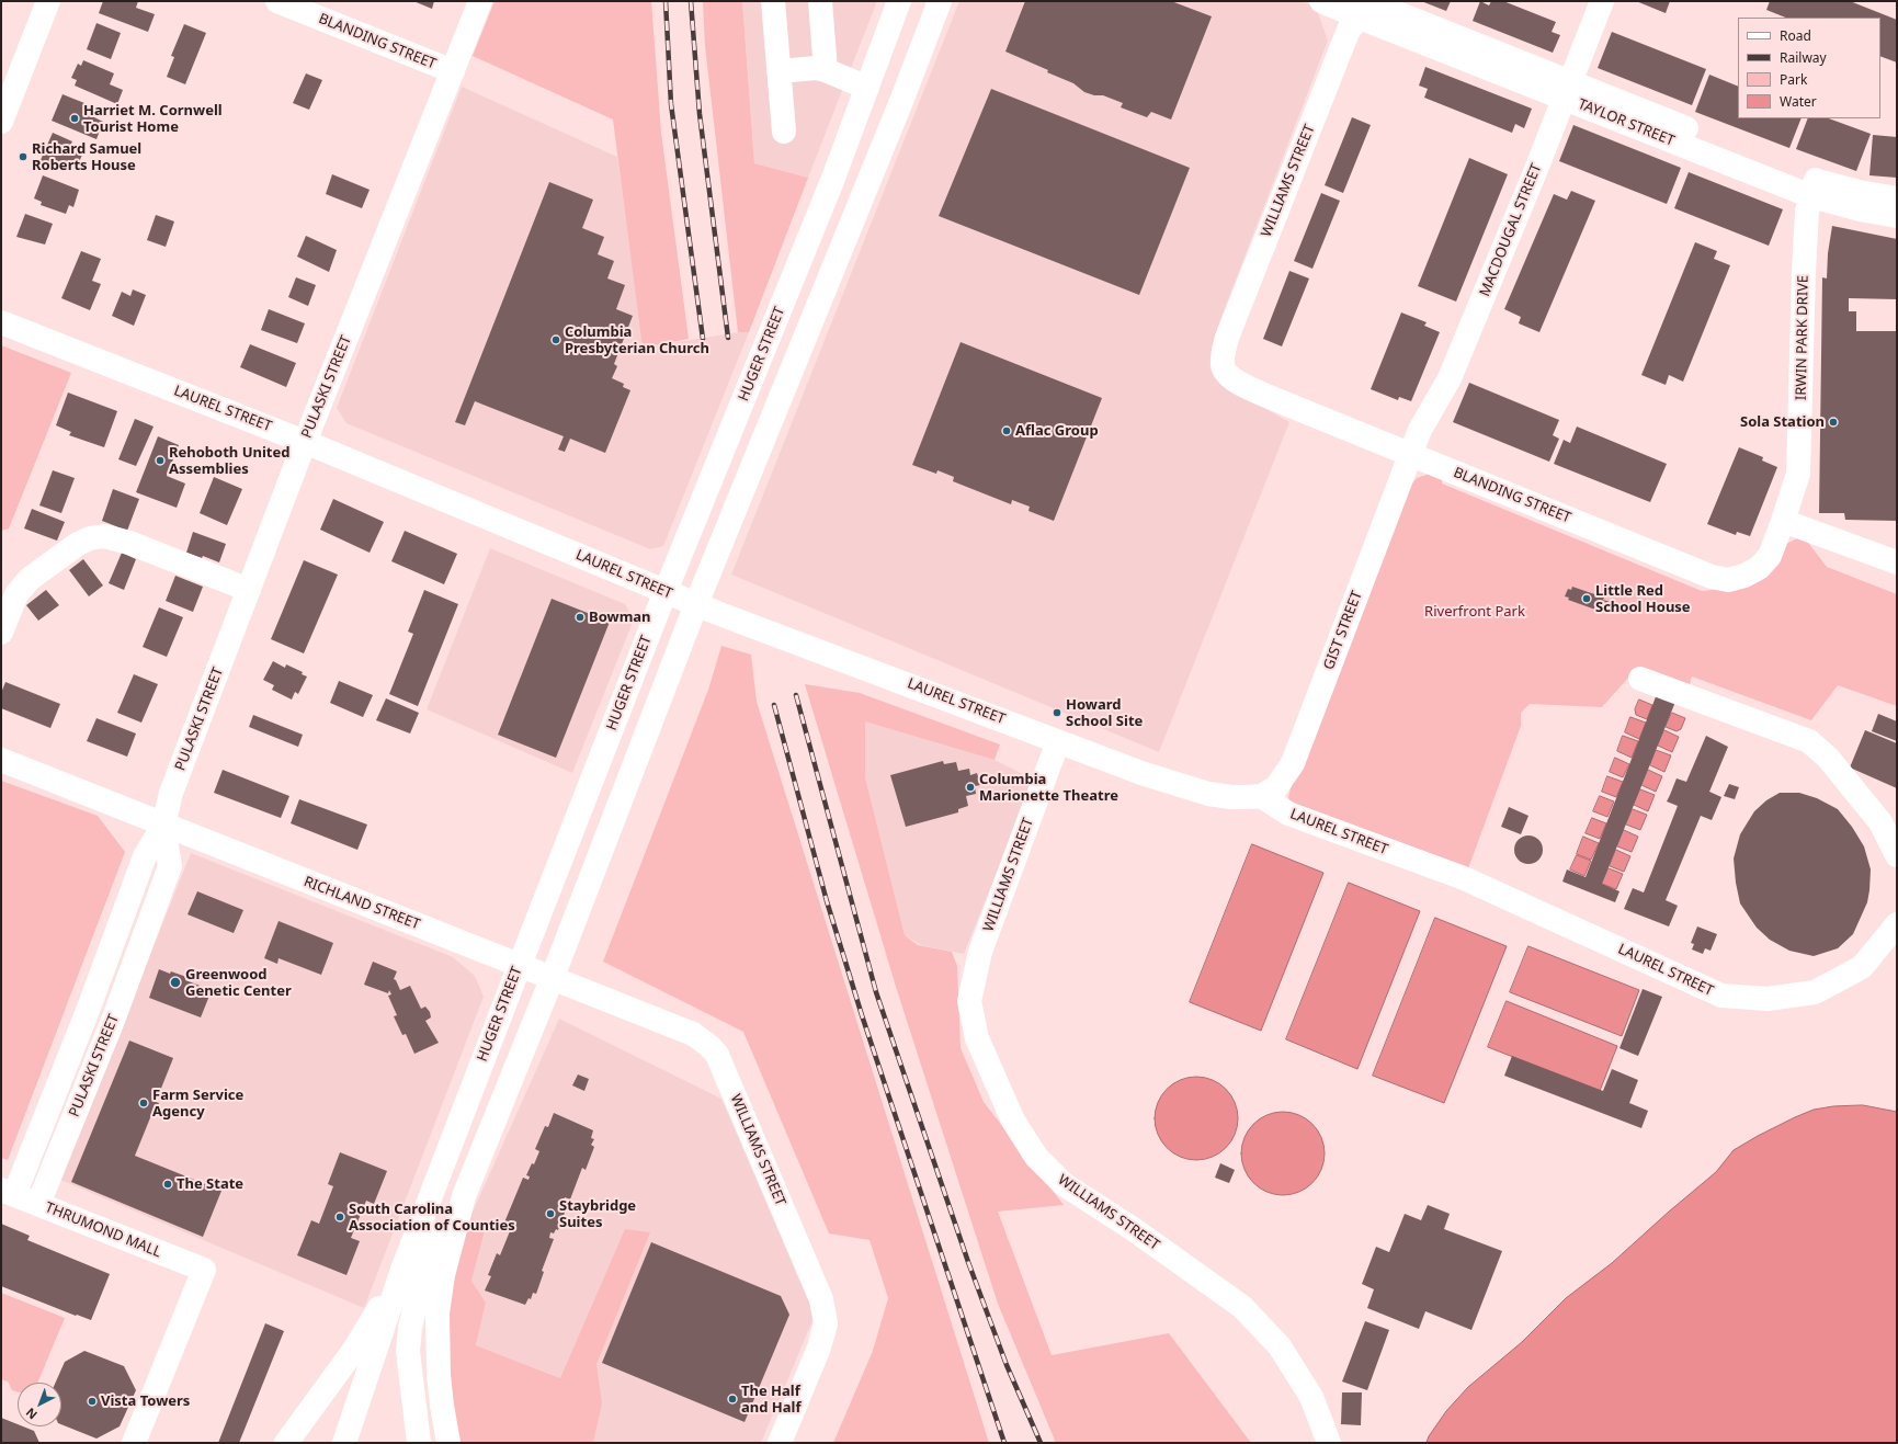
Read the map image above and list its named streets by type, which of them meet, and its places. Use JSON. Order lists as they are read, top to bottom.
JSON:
{
  "streets": {
    "main road": [
      "BLANDING STREET",
      "TAYLOR STREET",
      "WILLIAMS STREET",
      "MACDOUGAL STREET",
      "IRWIN PARK DRIVE",
      "HUGER STREET",
      "PULASKI STREET",
      "LAUREL STREET",
      "GIST STREET",
      "RICHLAND STREET",
      "THRUMOND MALL"
    ]
  },
  "crossings": [
    ["BLANDING STREET", "WILLIAMS STREET"],
    ["BLANDING STREET", "MACDOUGAL STREET"],
    ["BLANDING STREET", "IRWIN PARK DRIVE"],
    ["BLANDING STREET", "PULASKI STREET"],
    ["BLANDING STREET", "GIST STREET"],
    ["TAYLOR STREET", "WILLIAMS STREET"],
    ["TAYLOR STREET", "MACDOUGAL STREET"],
    ["TAYLOR STREET", "IRWIN PARK DRIVE"],
    ["WILLIAMS STREET", "LAUREL STREET"],
    ["WILLIAMS STREET", "RICHLAND STREET"],
    ["MACDOUGAL STREET", "GIST STREET"],
    ["HUGER STREET", "LAUREL STREET"],
    ["HUGER STREET", "RICHLAND STREET"],
    ["PULASKI STREET", "LAUREL STREET"],
    ["PULASKI STREET", "RICHLAND STREET"],
    ["PULASKI STREET", "THRUMOND MALL"],
    ["LAUREL STREET", "GIST STREET"]
  ],
  "parks": ["Riverfront Park"],
  "places": [
    "Harriet M. Cornwell Tourist Home",
    "Richard Samuel Roberts House",
    "Columbia Presbyterian Church",
    "Sola Station",
    "Aflac Group",
    "Rehoboth United Assemblies",
    "Little Red School House",
    "Bowman",
    "Howard School Site",
    "Columbia Marionette Theatre",
    "Greenwood Genetic Center",
    "Farm Service Agency",
    "The State",
    "Staybridge Suites",
    "South Carolina Association of Counties",
    "The Half and Half",
    "Vista Towers"
  ],
  "legend": [
    "Road",
    "Railway",
    "Park",
    "Water"
  ],
  "north": "bottom left"
}
